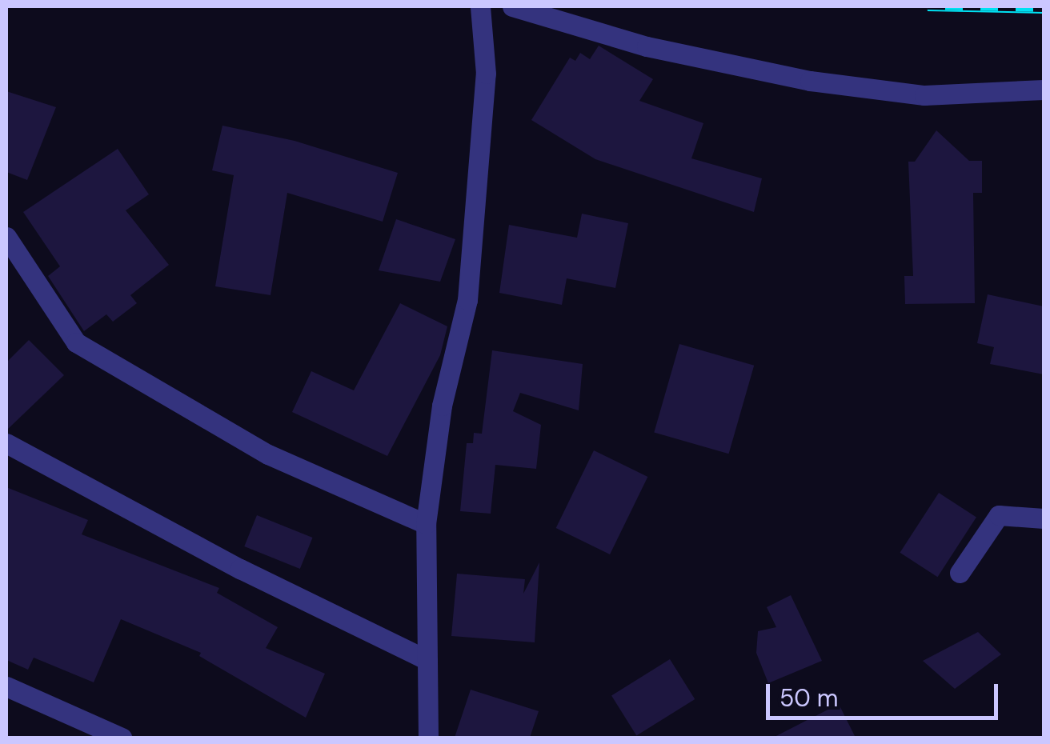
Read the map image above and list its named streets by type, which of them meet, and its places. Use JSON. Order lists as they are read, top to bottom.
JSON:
{
  "scale_bar": "50 m"
}
